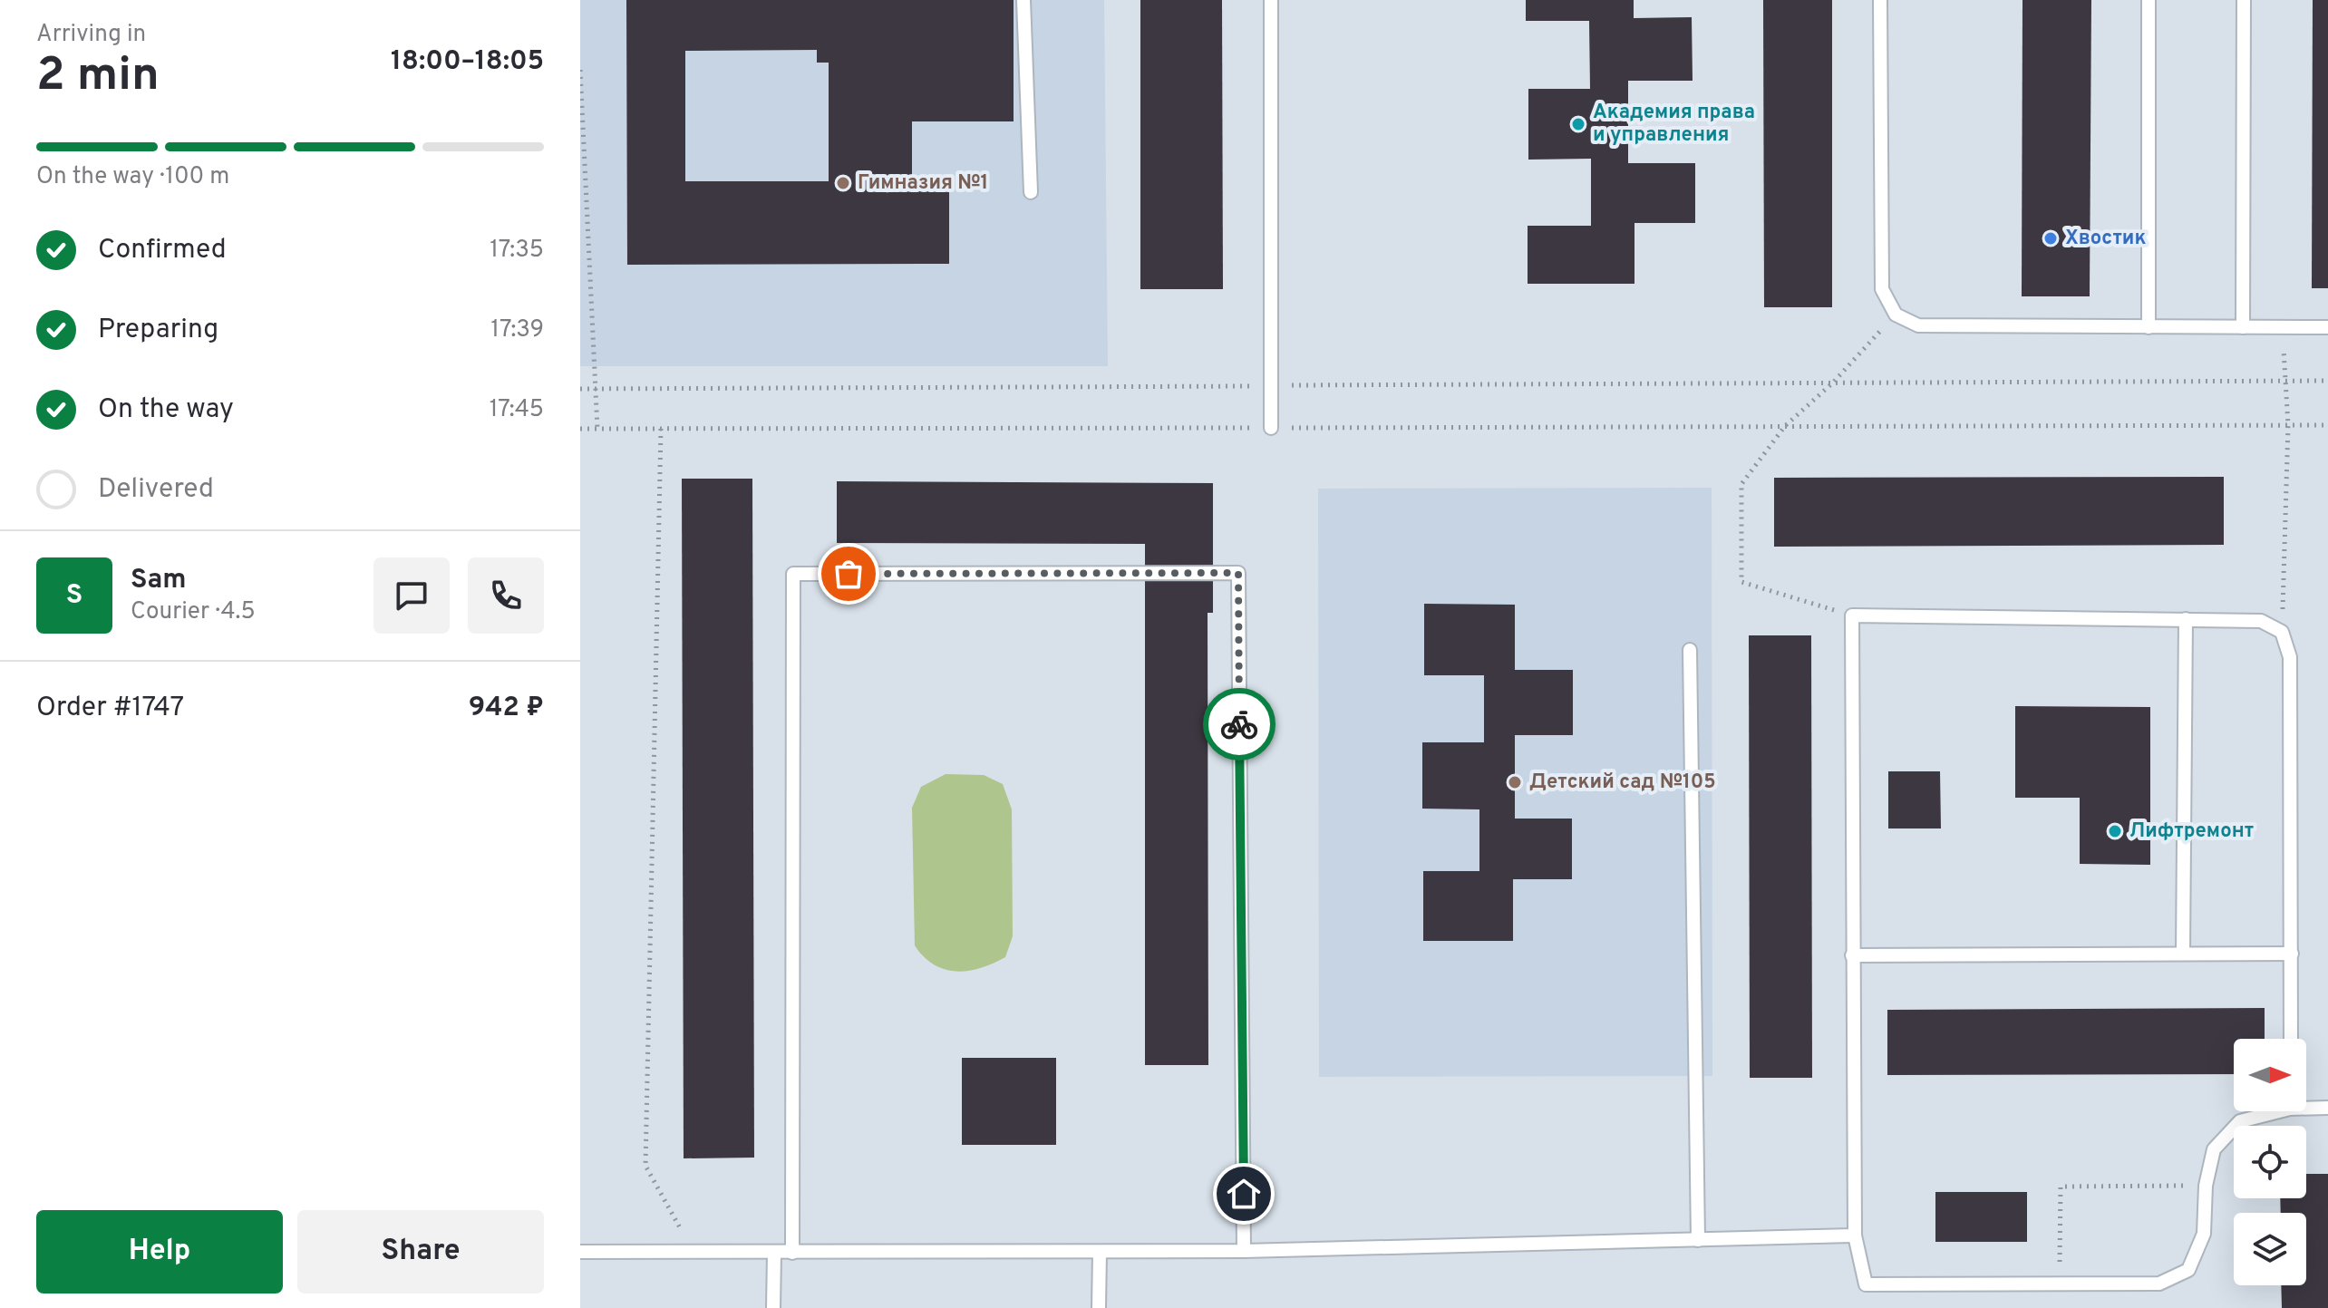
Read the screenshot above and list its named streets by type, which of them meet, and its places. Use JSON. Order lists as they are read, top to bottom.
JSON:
{
  "places": [
    "Академия права и управления",
    "Гимназия №1",
    "Хвостик",
    "Детский сад №105",
    "Лифтремонт"
  ],
  "north": "right",
  "page": {
    "heading": ["2 min", "Arriving in", "18:00–18:05"],
    "panel": [
      "Sam",
      "Courier · 4.5",
      "Order #1747",
      "942 ₽"
    ],
    "bar": "On the way · 100 m",
    "list": [
      ["Confirmed", "17:35"],
      ["Preparing", "17:39"],
      ["On the way", "17:45"],
      "Delivered"
    ],
    "round": "S",
    "buttons": ["Help", "Share"]
  }
}
